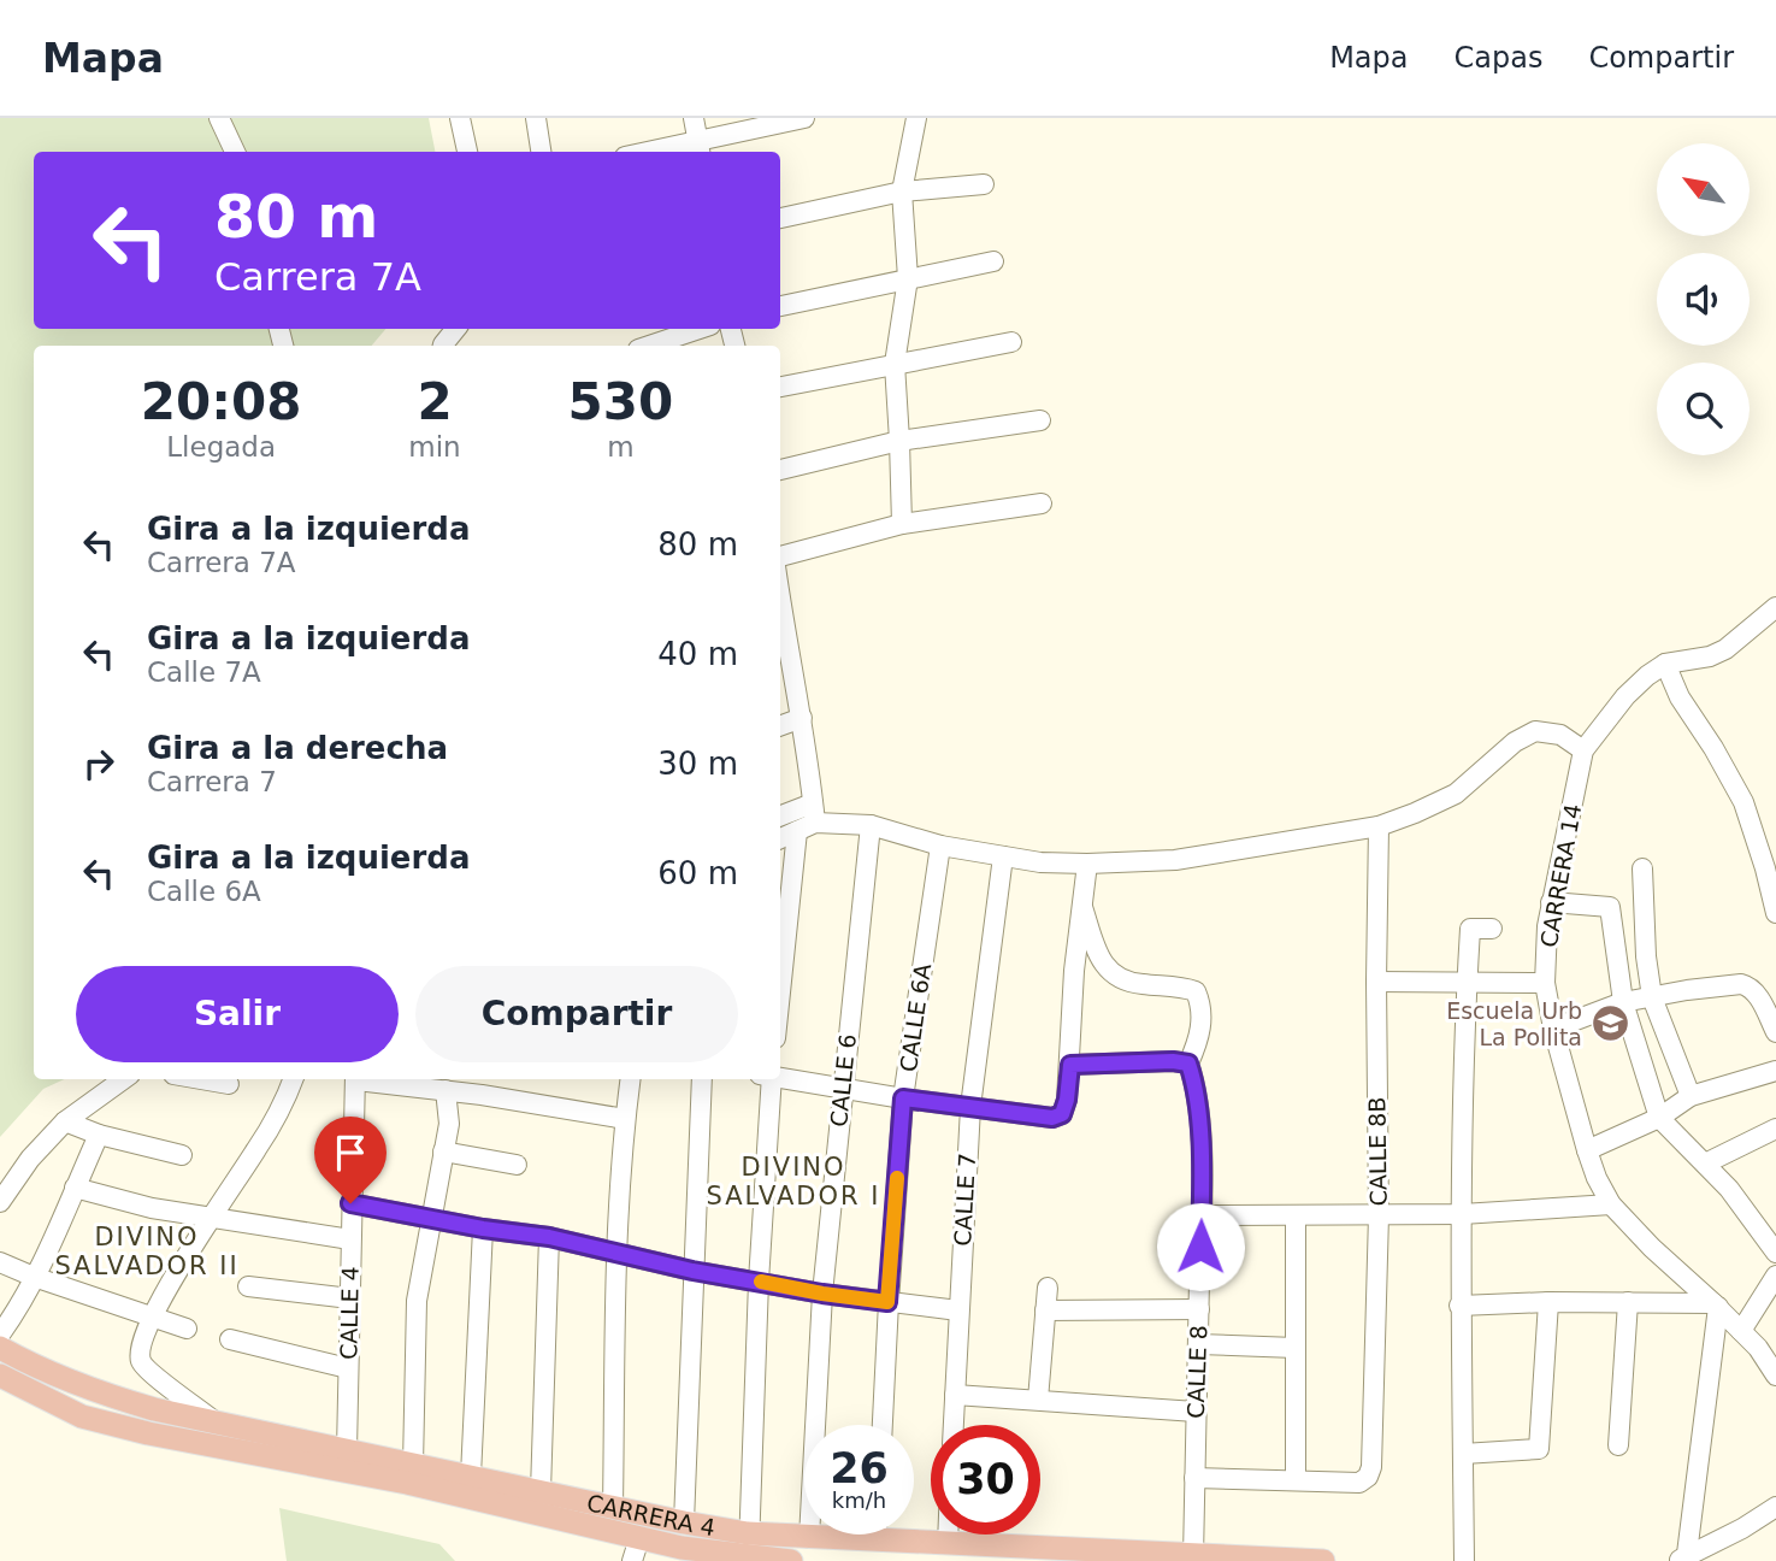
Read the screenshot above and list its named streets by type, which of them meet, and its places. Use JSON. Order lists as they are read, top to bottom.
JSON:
{
  "streets": {
    "main road": ["CARRERA 4"],
    "street": [
      "CARRERA 14",
      "CALLE 6A",
      "CALLE 6",
      "CALLE 8B",
      "CALLE 7",
      "CALLE 4",
      "CALLE 8"
    ]
  },
  "crossings": [
    ["CALLE 6", "CARRERA 4"],
    ["CALLE 4", "CARRERA 4"],
    ["CALLE 8", "CARRERA 4"]
  ],
  "districts": ["DIVINO SALVADOR I", "DIVINO SALVADOR II"],
  "places": {
    "school or university": ["Escuela Urb La Pollita"]
  },
  "north": "top left",
  "page": {
    "header": "Mapa",
    "nav": ["Mapa", "Capas", "Compartir"],
    "turn": ["80 m", "Carrera 7A"],
    "eta": [
      "20:08",
      "Llegada",
      "2",
      "min",
      "530",
      "m"
    ],
    "list": [
      {
        "name": "Gira a la izquierda",
        "note": "Carrera 7A",
        "value": "80 m"
      },
      {
        "name": "Gira a la izquierda",
        "note": "Calle 7A",
        "value": "40 m"
      },
      {
        "name": "Gira a la derecha",
        "note": "Carrera 7",
        "value": "30 m"
      },
      {
        "name": "Gira a la izquierda",
        "note": "Calle 6A",
        "value": "60 m"
      }
    ],
    "buttons": ["Salir", "Compartir"],
    "speed": "26 km/h",
    "limit": "30"
  }
}
